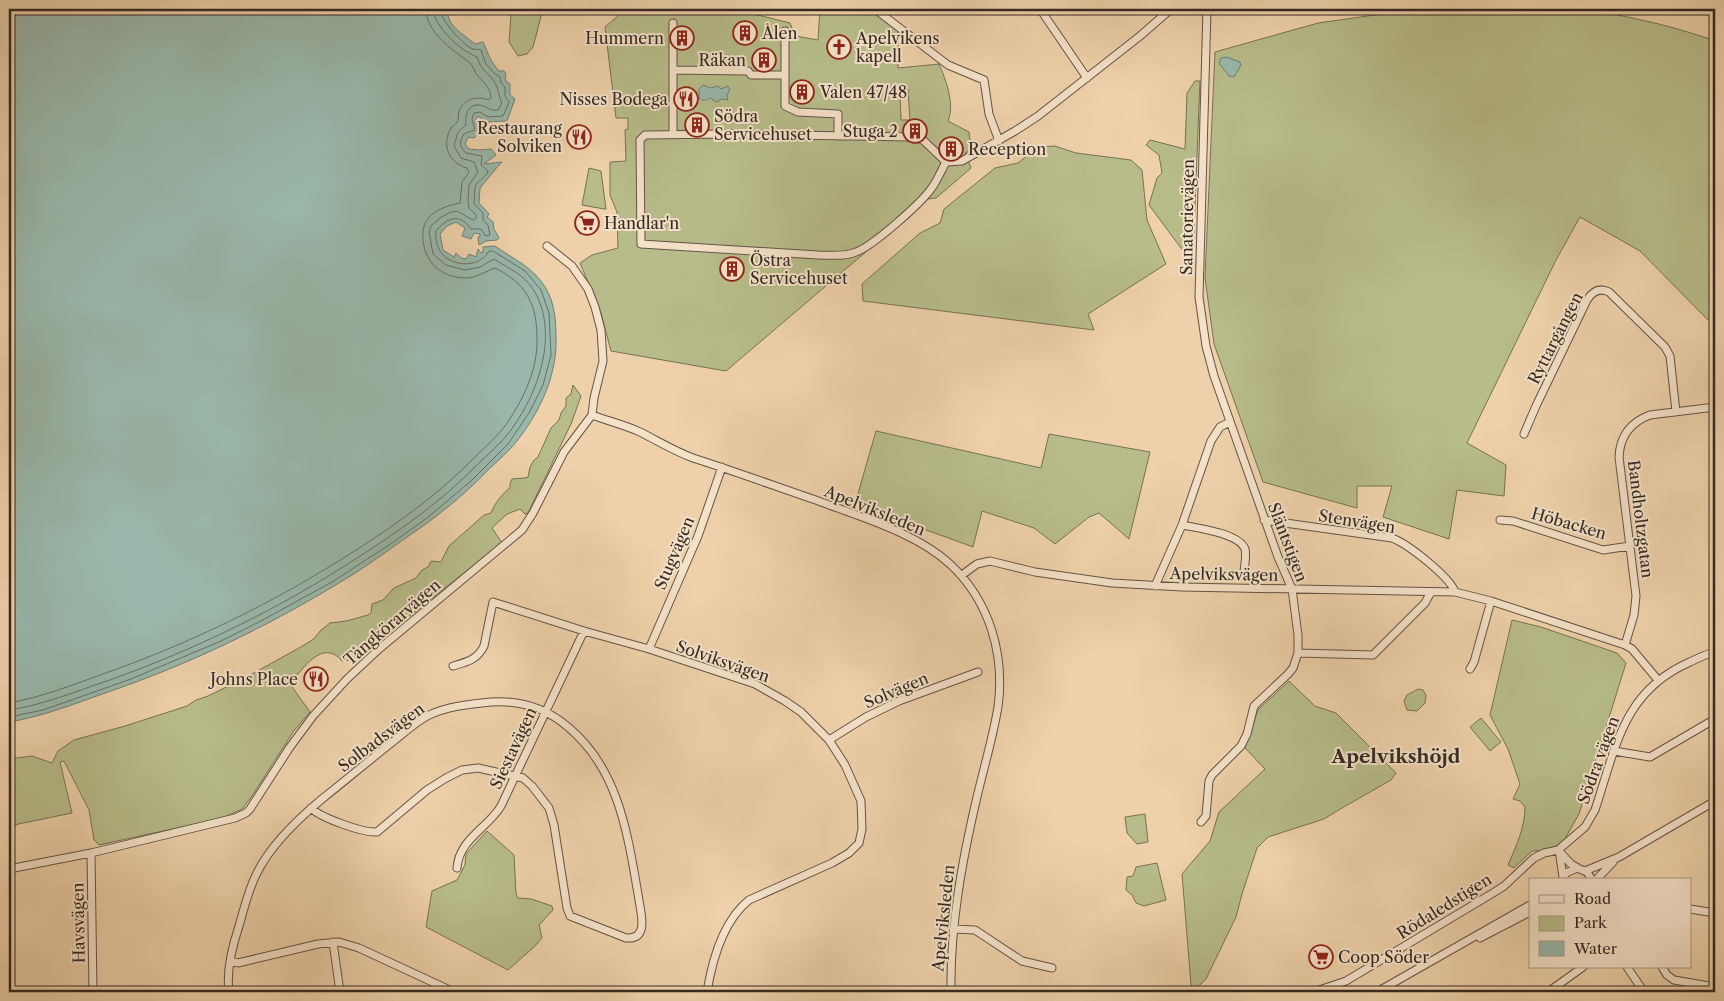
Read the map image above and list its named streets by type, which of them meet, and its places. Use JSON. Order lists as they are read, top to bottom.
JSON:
{
  "streets": {
    "street": [
      "Sanatorievägen",
      "Ryttargången",
      "Apelviksleden",
      "Bandholtzgatan",
      "Stenvägen",
      "Höbacken",
      "Släntstigen",
      "Stugvägen",
      "Apelviksvägen",
      "Tångkörarvägen",
      "Solviksvägen",
      "Solvägen",
      "Solbadsvägen",
      "Siestavägen",
      "Södra vägen",
      "Rödaledstigen",
      "Havsvägen"
    ]
  },
  "crossings": [
    ["Sanatorievägen", "Släntstigen"],
    ["Ryttargången", "Bandholtzgatan"],
    ["Apelviksleden", "Stugvägen"],
    ["Apelviksleden", "Apelviksvägen"],
    ["Apelviksleden", "Tångkörarvägen"],
    ["Bandholtzgatan", "Höbacken"],
    ["Bandholtzgatan", "Apelviksvägen"],
    ["Stenvägen", "Släntstigen"],
    ["Stenvägen", "Apelviksvägen"],
    ["Släntstigen", "Apelviksvägen"],
    ["Stugvägen", "Solviksvägen"],
    ["Apelviksvägen", "Södra vägen"],
    ["Tångkörarvägen", "Havsvägen"],
    ["Solviksvägen", "Solvägen"],
    ["Solviksvägen", "Siestavägen"],
    ["Solbadsvägen", "Siestavägen"],
    ["Södra vägen", "Rödaledstigen"]
  ],
  "districts": ["Apelvikshöjd"],
  "places": {
    "building": [
      "Ålen",
      "Hummern",
      "Räkan",
      "Valen 47/48",
      "Södra Servicehuset",
      "Stuga 2",
      "Reception",
      "Östra Servicehuset"
    ],
    "church": ["Apelvikens kapell"],
    "restaurant": ["Nisses Bodega", "Restaurang Solviken", "Johns Place"],
    "supermarket": ["Handlar'n", "Coop Söder"]
  },
  "legend": ["Road", "Park", "Water"]
}
